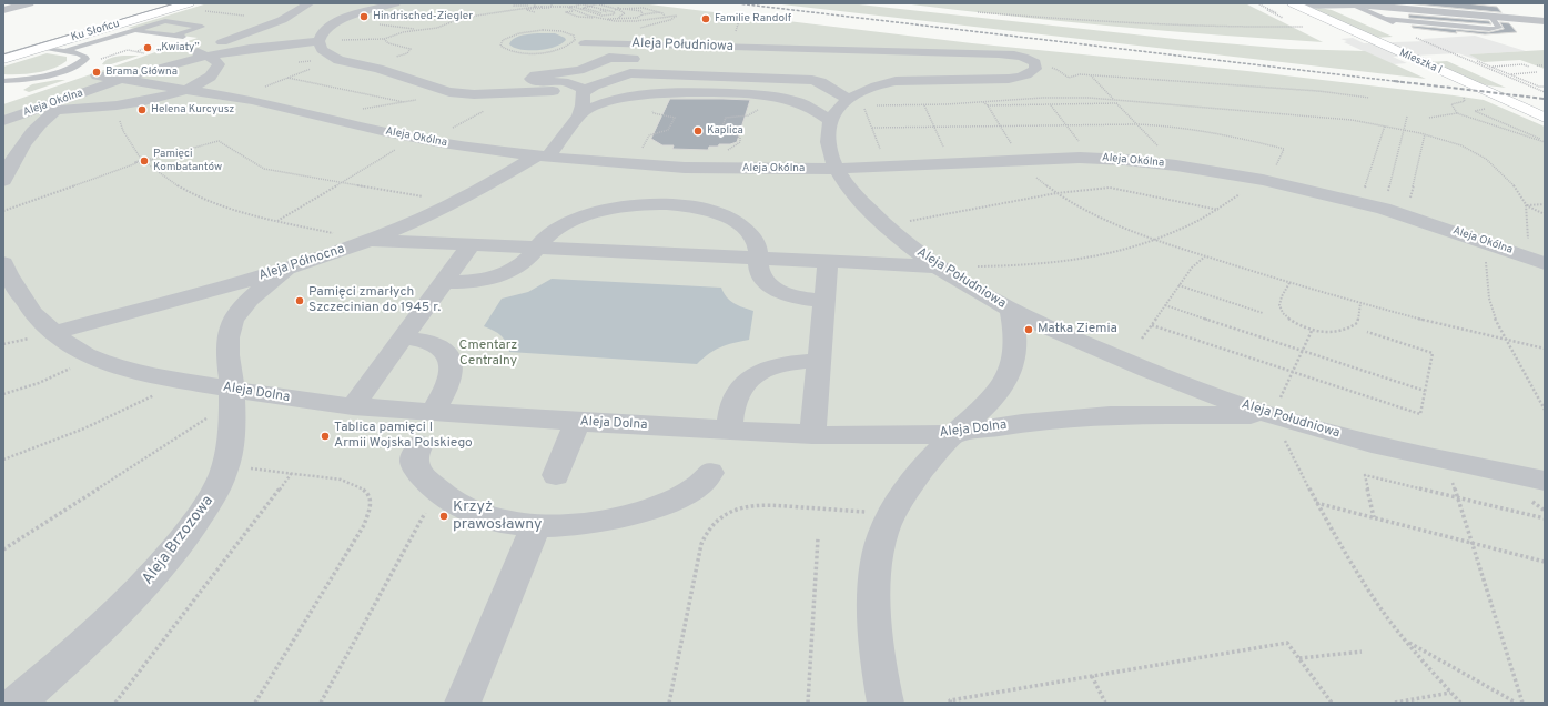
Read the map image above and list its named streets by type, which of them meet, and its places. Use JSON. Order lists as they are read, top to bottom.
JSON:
{
  "streets": {
    "main road": ["Ku Słońcu", "Mieszka I"],
    "street": [
      "Aleja Południowa",
      "Aleja Okólna",
      "Aleja Północna",
      "Aleja Dolna",
      "Aleja Brzozowa"
    ]
  },
  "crossings": [
    ["Aleja Południowa", "Aleja Okólna"],
    ["Aleja Południowa", "Aleja Dolna"],
    ["Aleja Okólna", "Aleja Północna"],
    ["Aleja Północna", "Aleja Dolna"],
    ["Aleja Północna", "Aleja Brzozowa"],
    ["Aleja Dolna", "Aleja Brzozowa"]
  ],
  "parks": ["Cmentarz Centralny"],
  "places": [
    "Hindrisched-Ziegler",
    "Familie Randolf",
    "„Kwiaty”",
    "Brama Główna",
    "Helena Kurcyusz",
    "Kaplica",
    "Pamięci Kombatantów",
    "Pamięci zmarłych Szczecinian do 1945 r.",
    "Matka Ziemia",
    "Tablica pamięci I Armii Wojska Polskiego",
    "Krzyż prawosławny"
  ]
}
